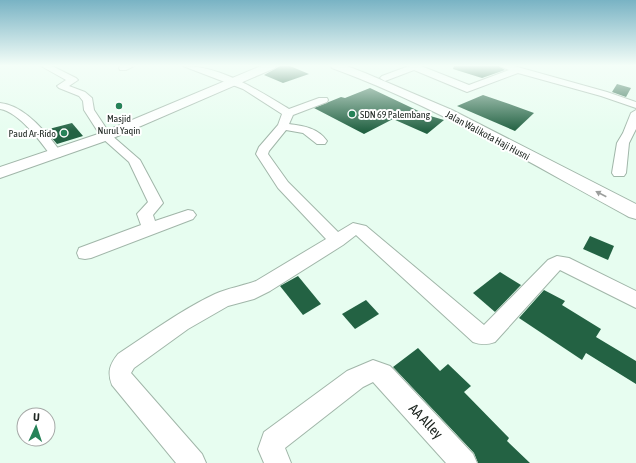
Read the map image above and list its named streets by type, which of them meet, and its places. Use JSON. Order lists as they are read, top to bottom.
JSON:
{
  "streets": {
    "street": ["Jalan Walikota Haji Husni", "AA Alley"]
  },
  "places": ["Masjid Nurul Yaqin", "SDN 69 Palembang", "Paud Ar-Rido"],
  "north": "top"
}
